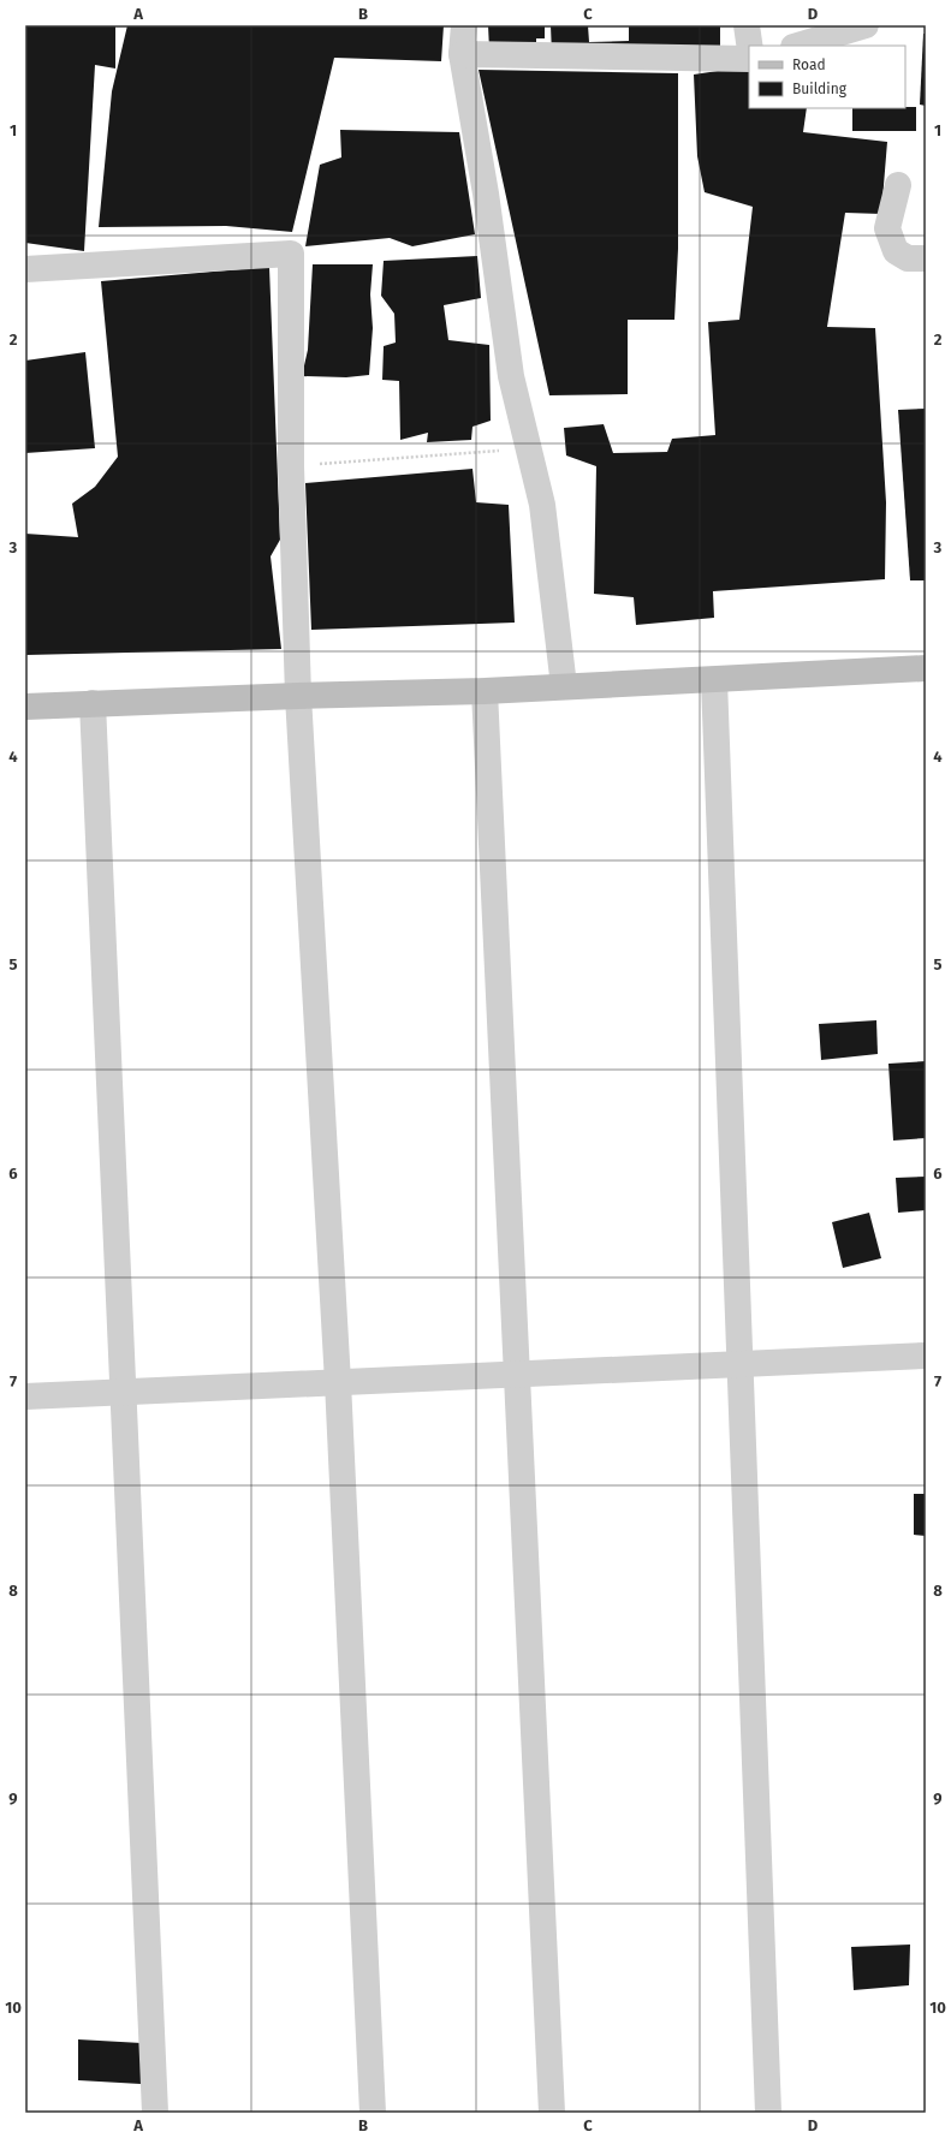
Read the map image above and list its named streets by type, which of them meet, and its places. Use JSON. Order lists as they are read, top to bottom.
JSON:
{
  "legend": ["Road", "Building"],
  "grid": {
    "columns": [
      "A",
      "B",
      "C",
      "D"
    ],
    "rows": [
      "1",
      "2",
      "3",
      "4",
      "5",
      "6",
      "7",
      "8",
      "9",
      "10"
    ]
  }
}
